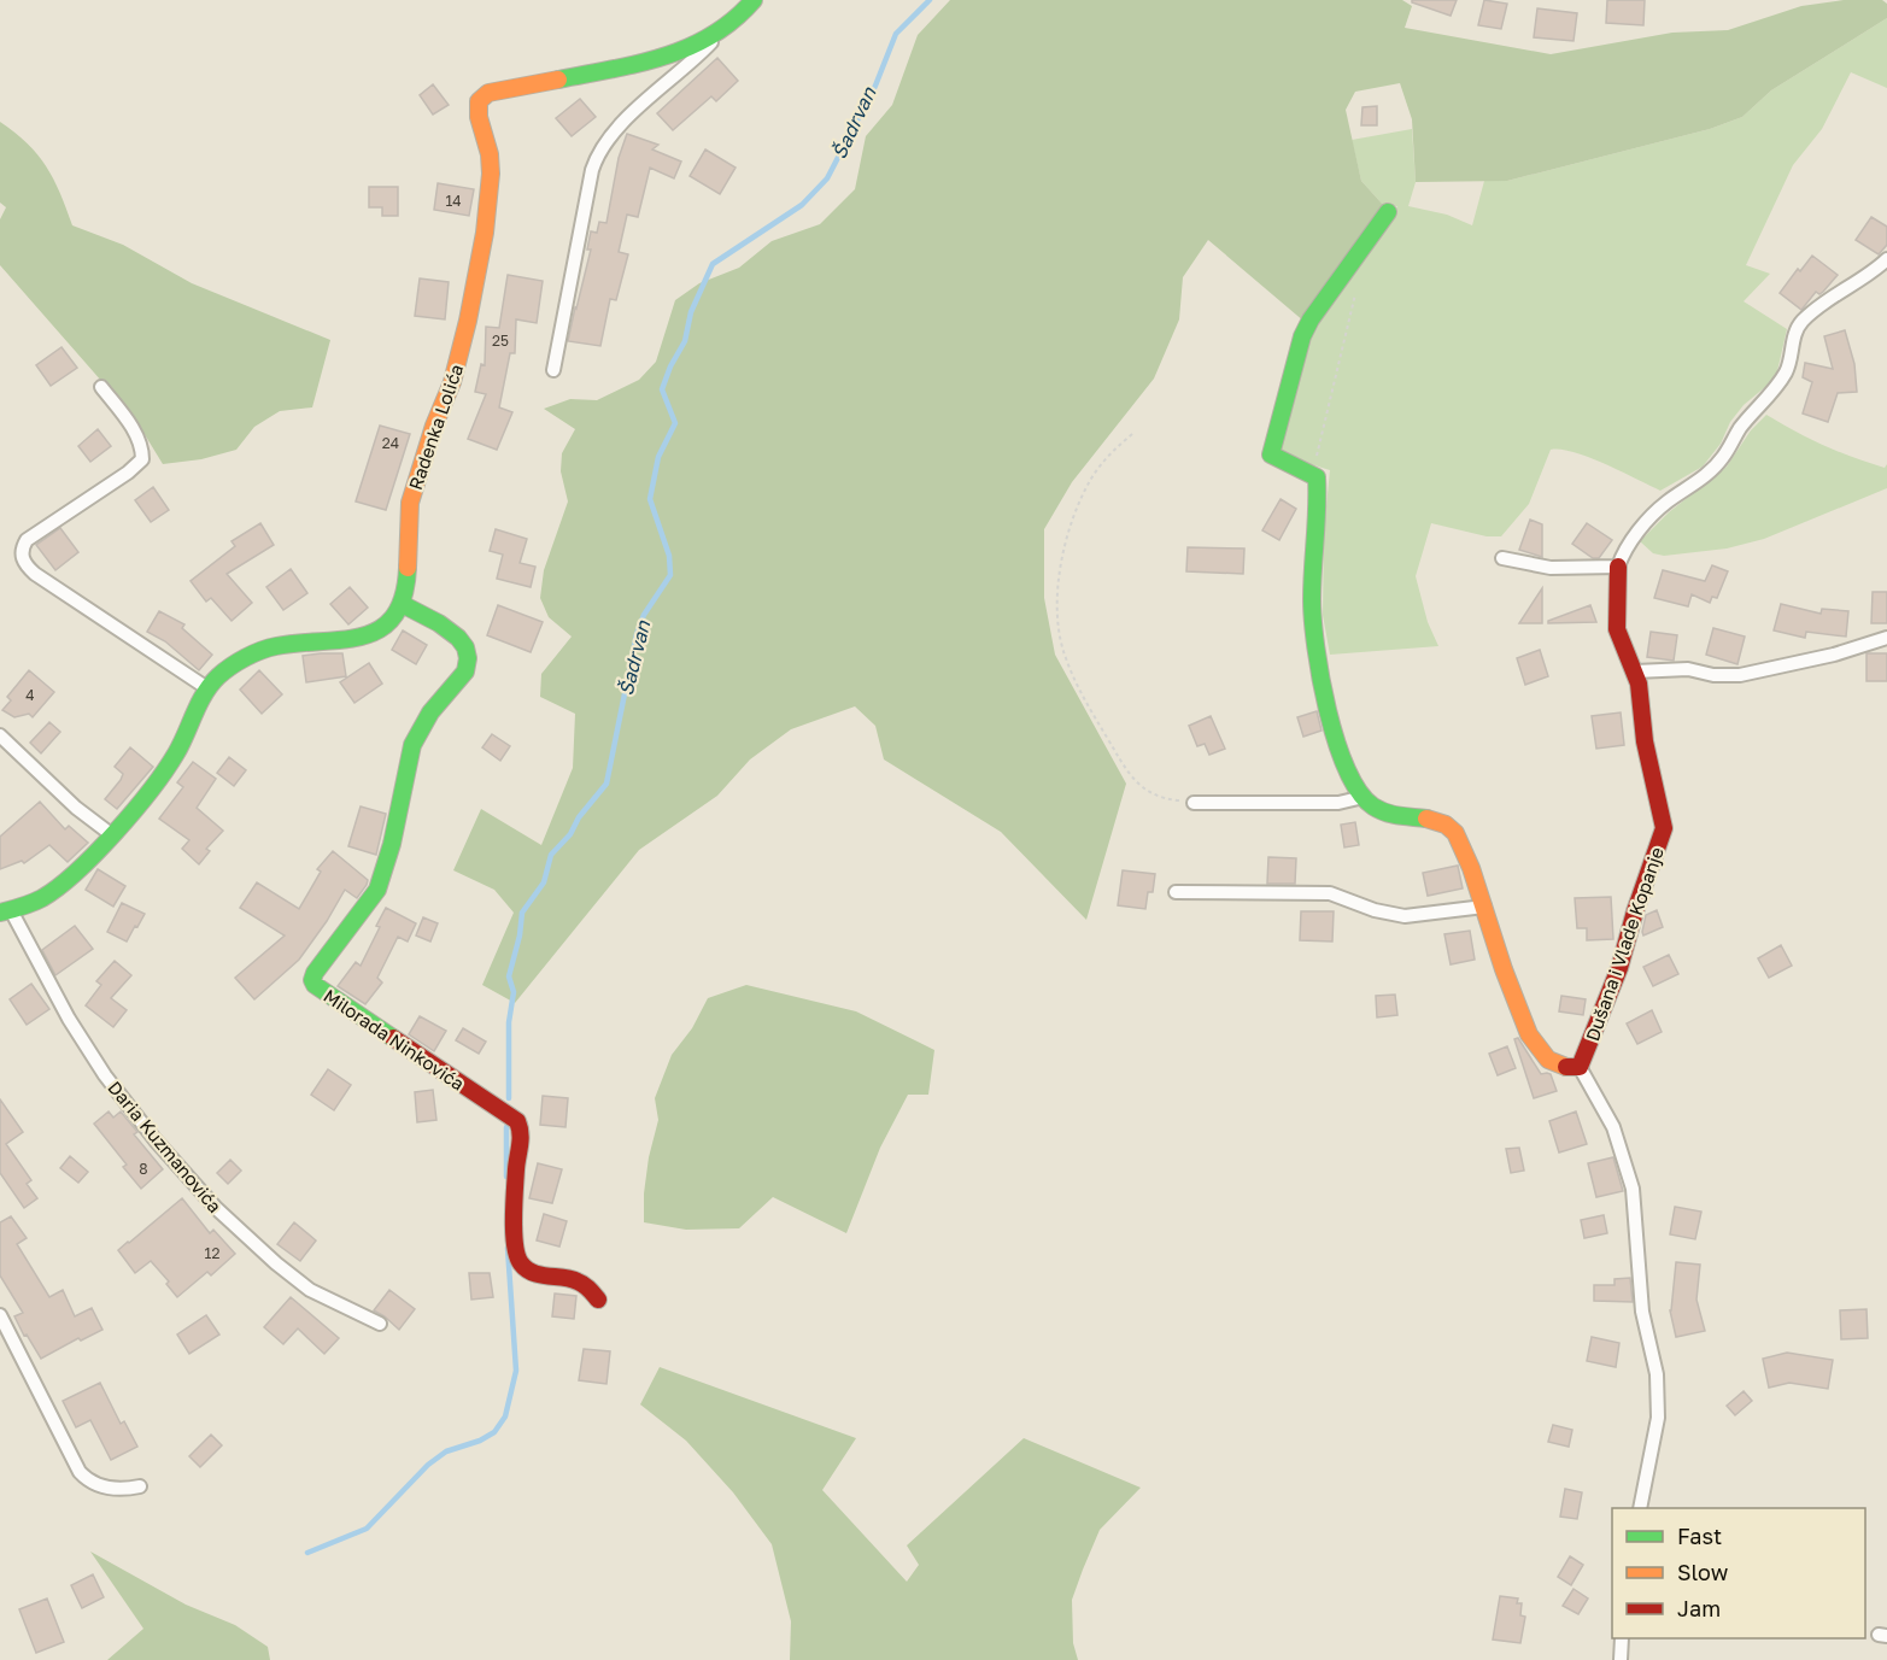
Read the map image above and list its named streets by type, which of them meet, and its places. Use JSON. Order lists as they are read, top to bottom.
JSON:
{
  "streets": {
    "street": [
      "Radenka Lolića",
      "Dušana i Vlade Kopanje",
      "Milorada Ninkovića",
      "Daria Kuzmanovića"
    ]
  },
  "crossings": [
    ["Radenka Lolića", "Milorada Ninkovića"]
  ],
  "water": ["Šadrvan"],
  "house_numbers": [
    "14",
    "25",
    "24",
    "4",
    "8",
    "12"
  ],
  "legend": ["Fast", "Slow", "Jam"]
}
